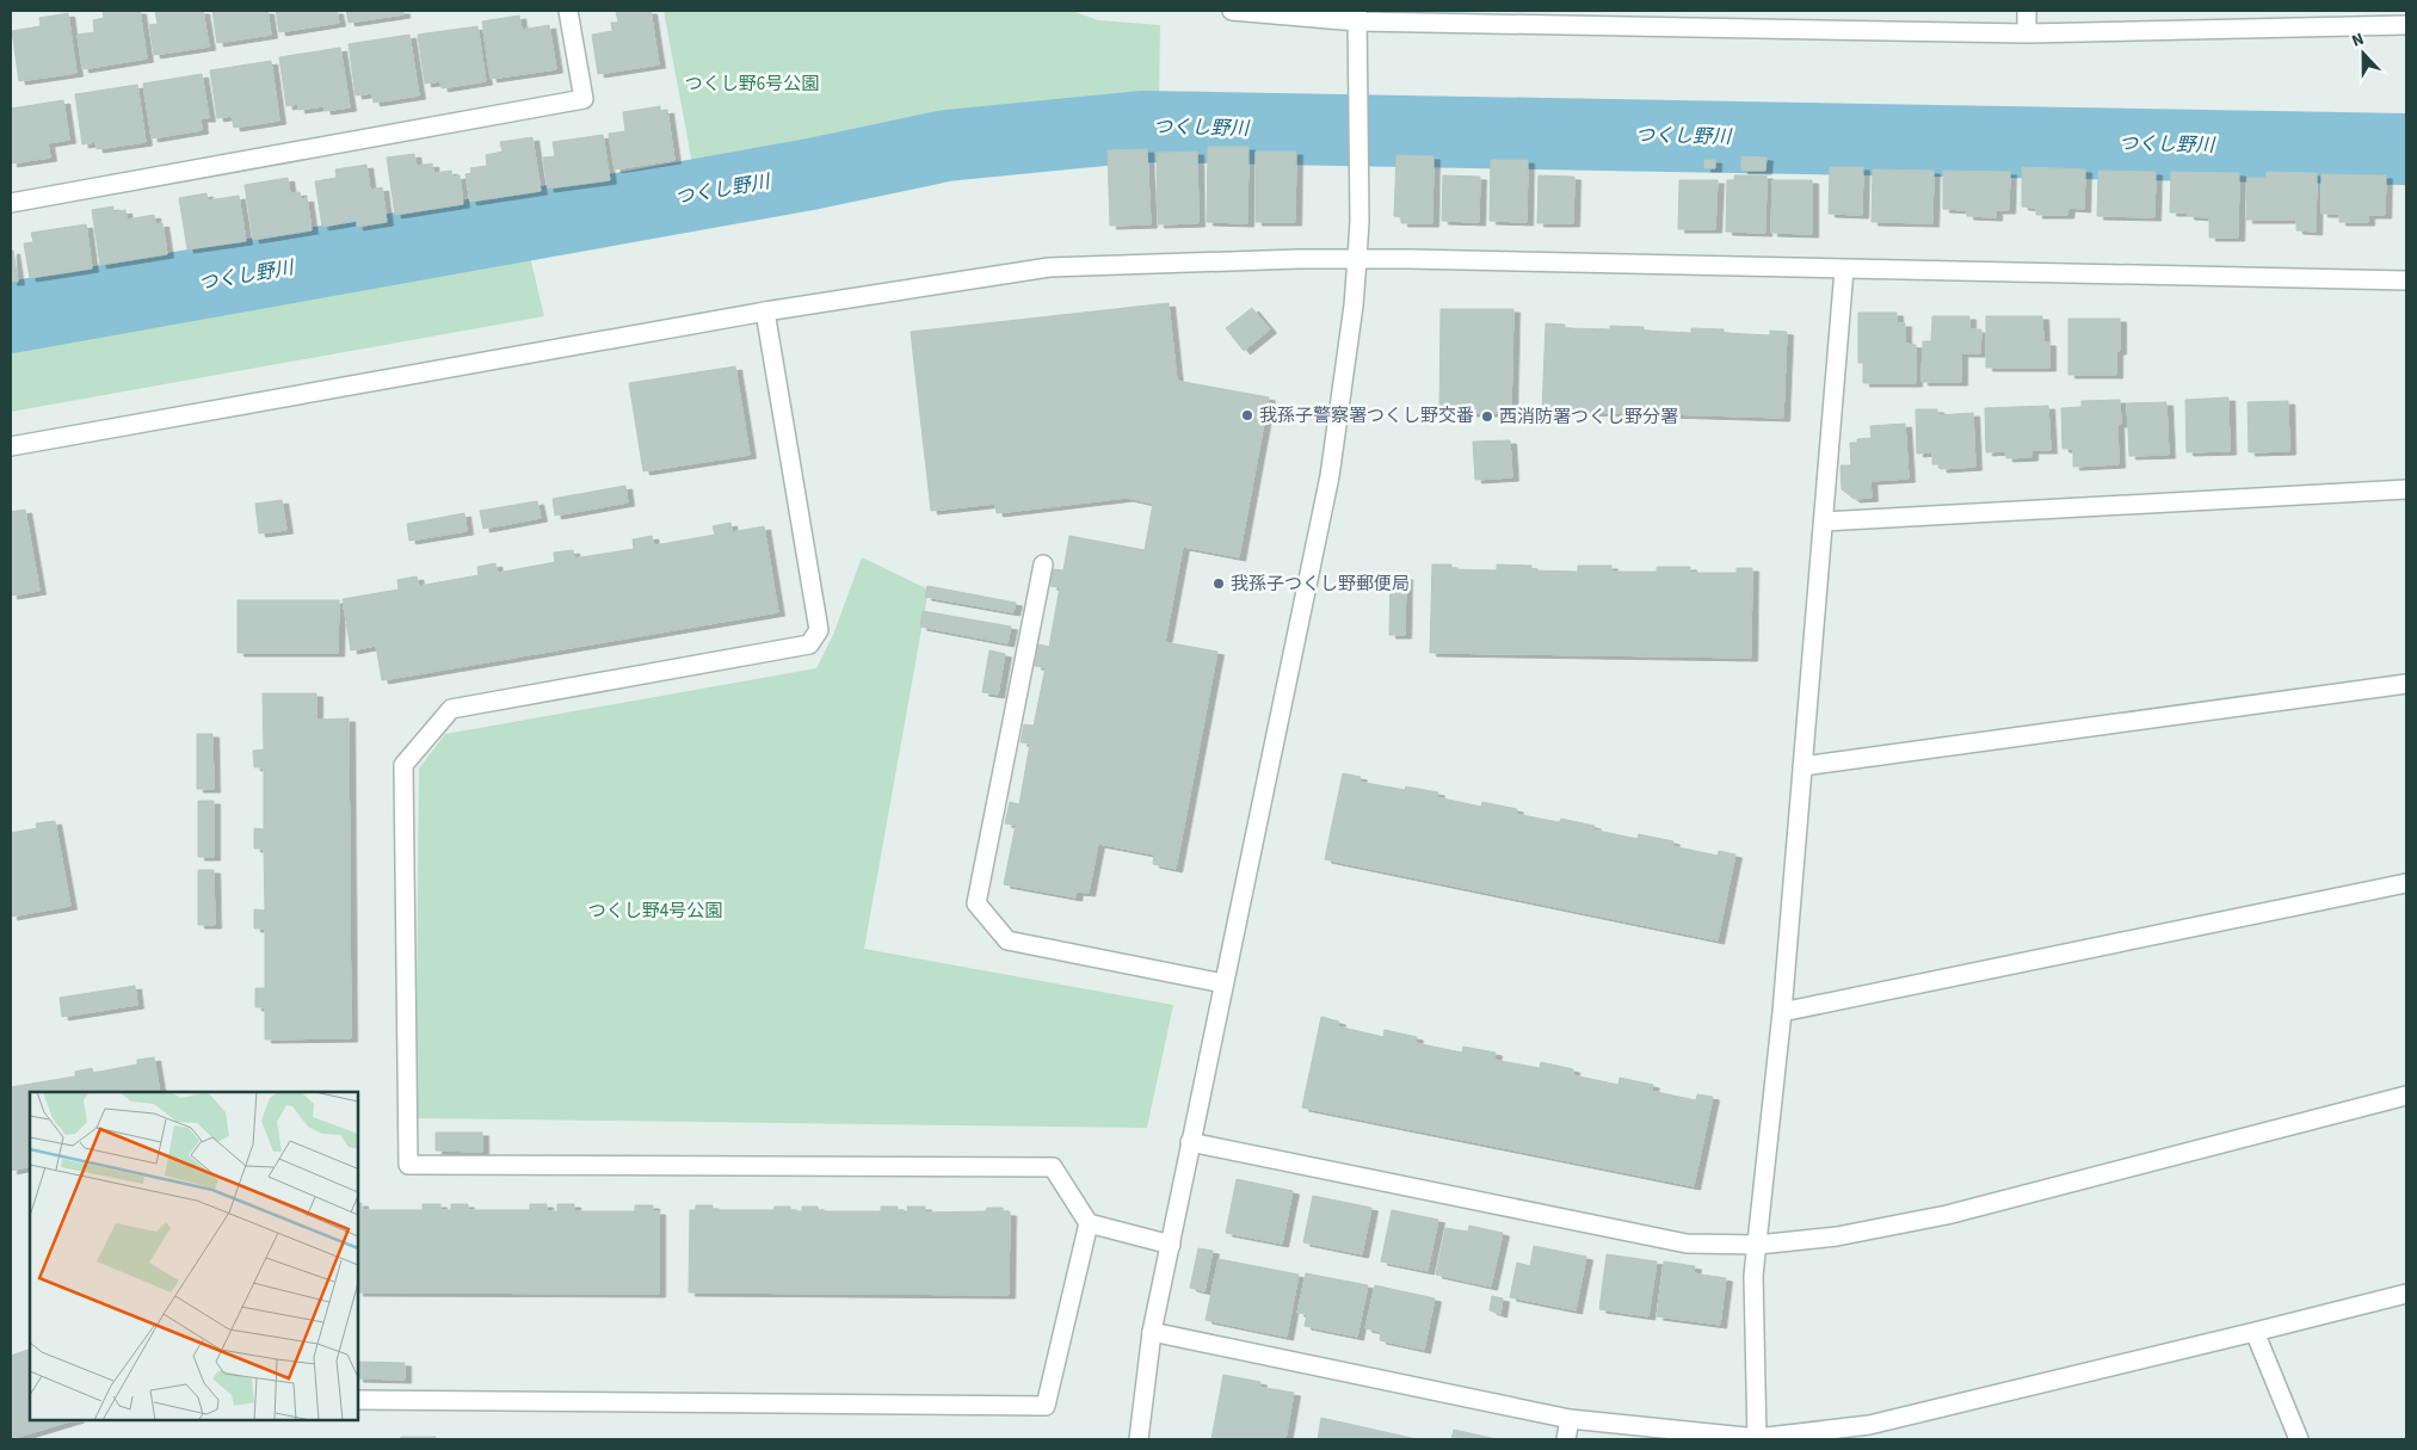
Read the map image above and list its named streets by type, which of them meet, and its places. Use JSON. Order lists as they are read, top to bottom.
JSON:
{
  "water": ["つくし野川"],
  "parks": ["つくし野6号公園", "つくし野4号公園"],
  "places": ["我孫子警察署つくし野交番", "西消防署つくし野分署", "我孫子つくし野郵便局"],
  "north": "top"
}
